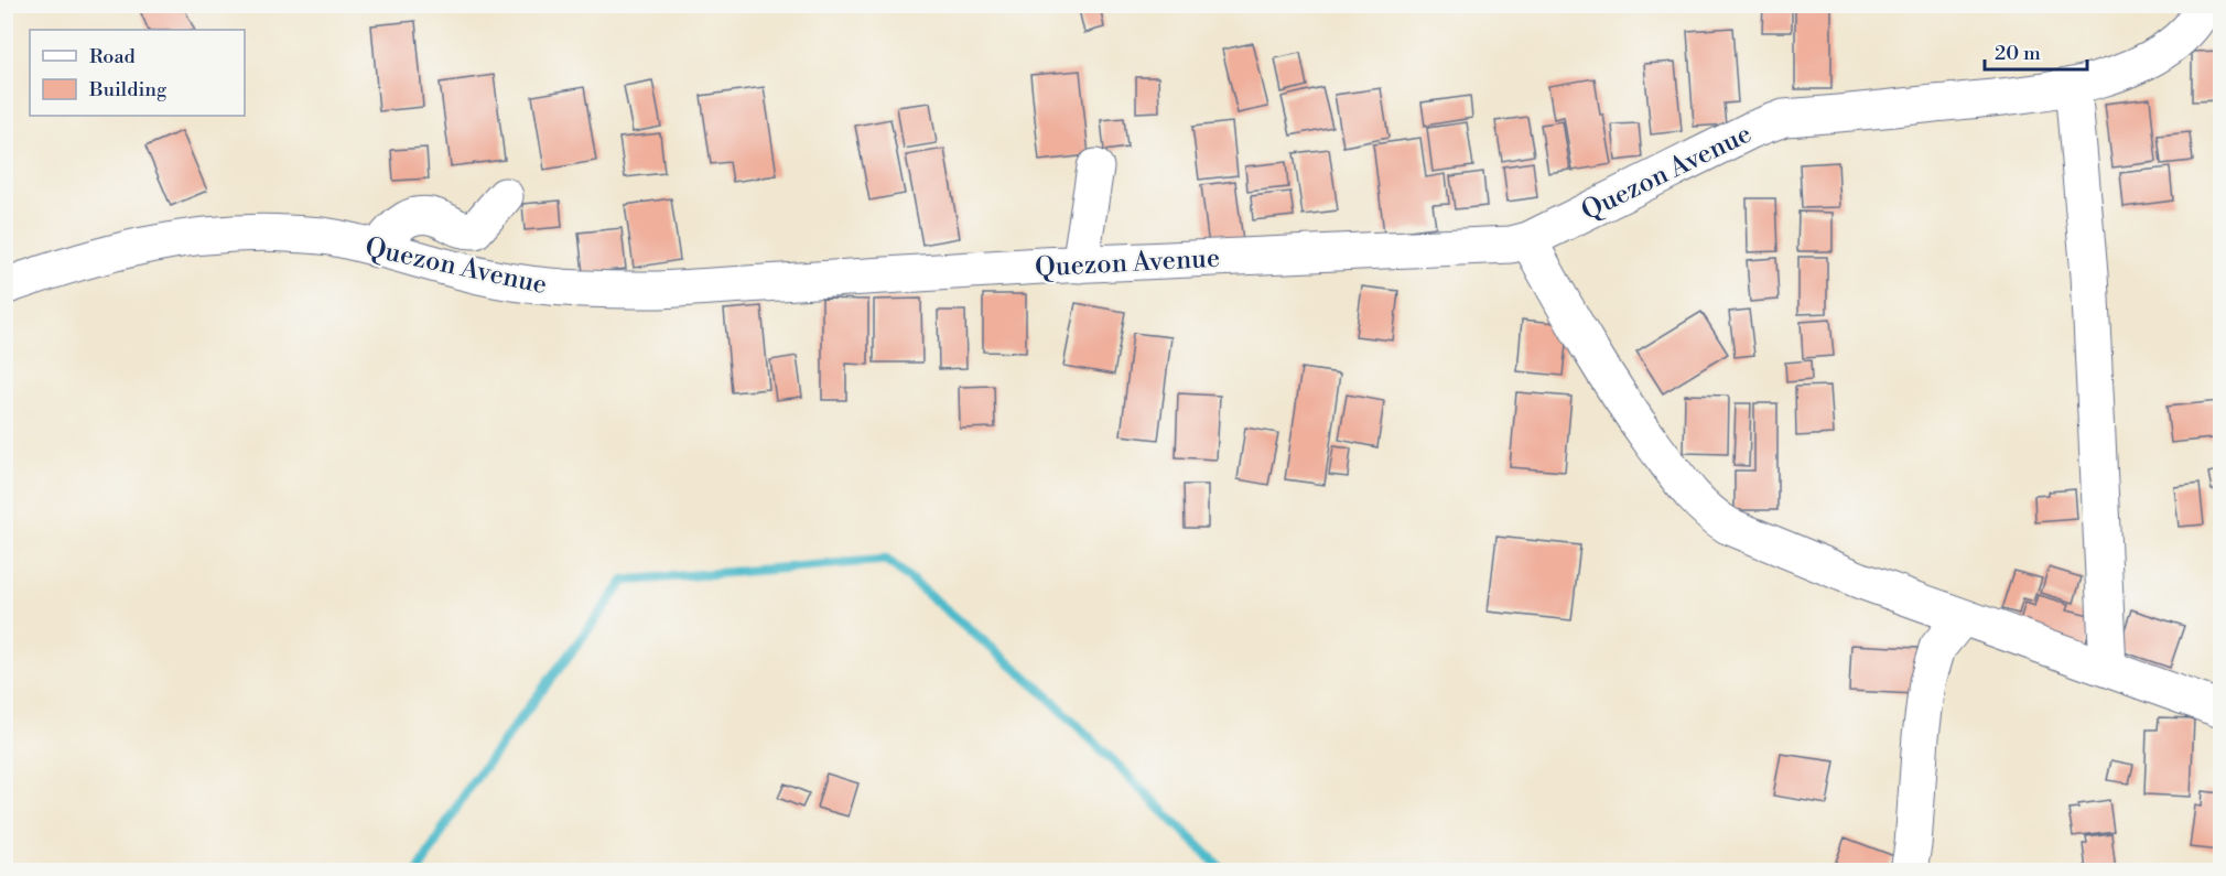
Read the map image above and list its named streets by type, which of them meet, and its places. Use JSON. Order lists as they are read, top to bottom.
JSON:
{
  "streets": {
    "street": ["Quezon Avenue"]
  },
  "legend": ["Road", "Building"],
  "scale_bar": "20 m"
}
